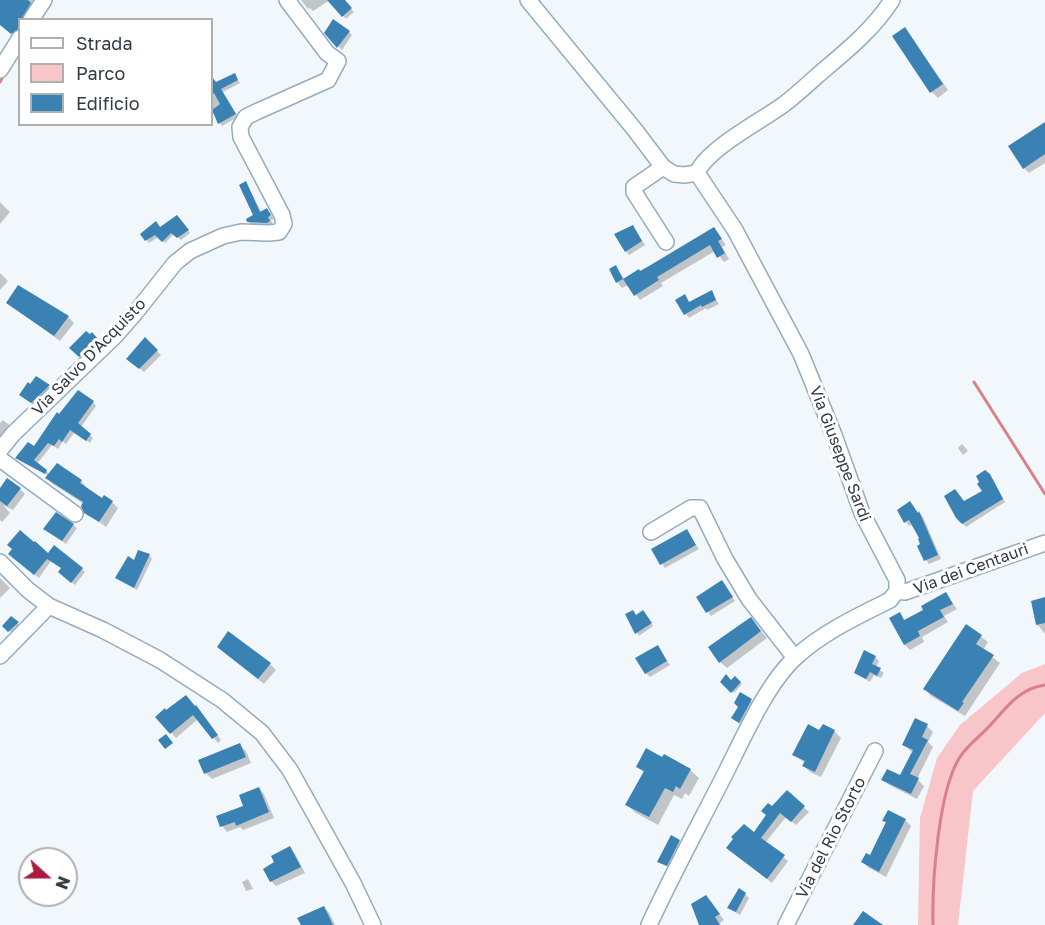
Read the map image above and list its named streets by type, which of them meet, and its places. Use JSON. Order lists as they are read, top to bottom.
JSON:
{
  "streets": {
    "street": [
      "Via Salvo D'Acquisto",
      "Via Giuseppe Sardi",
      "Via dei Centauri",
      "Via del Rio Storto"
    ]
  },
  "crossings": [
    ["Via Giuseppe Sardi", "Via dei Centauri"]
  ],
  "legend": ["Strada", "Parco", "Edificio"],
  "north": "right"
}
